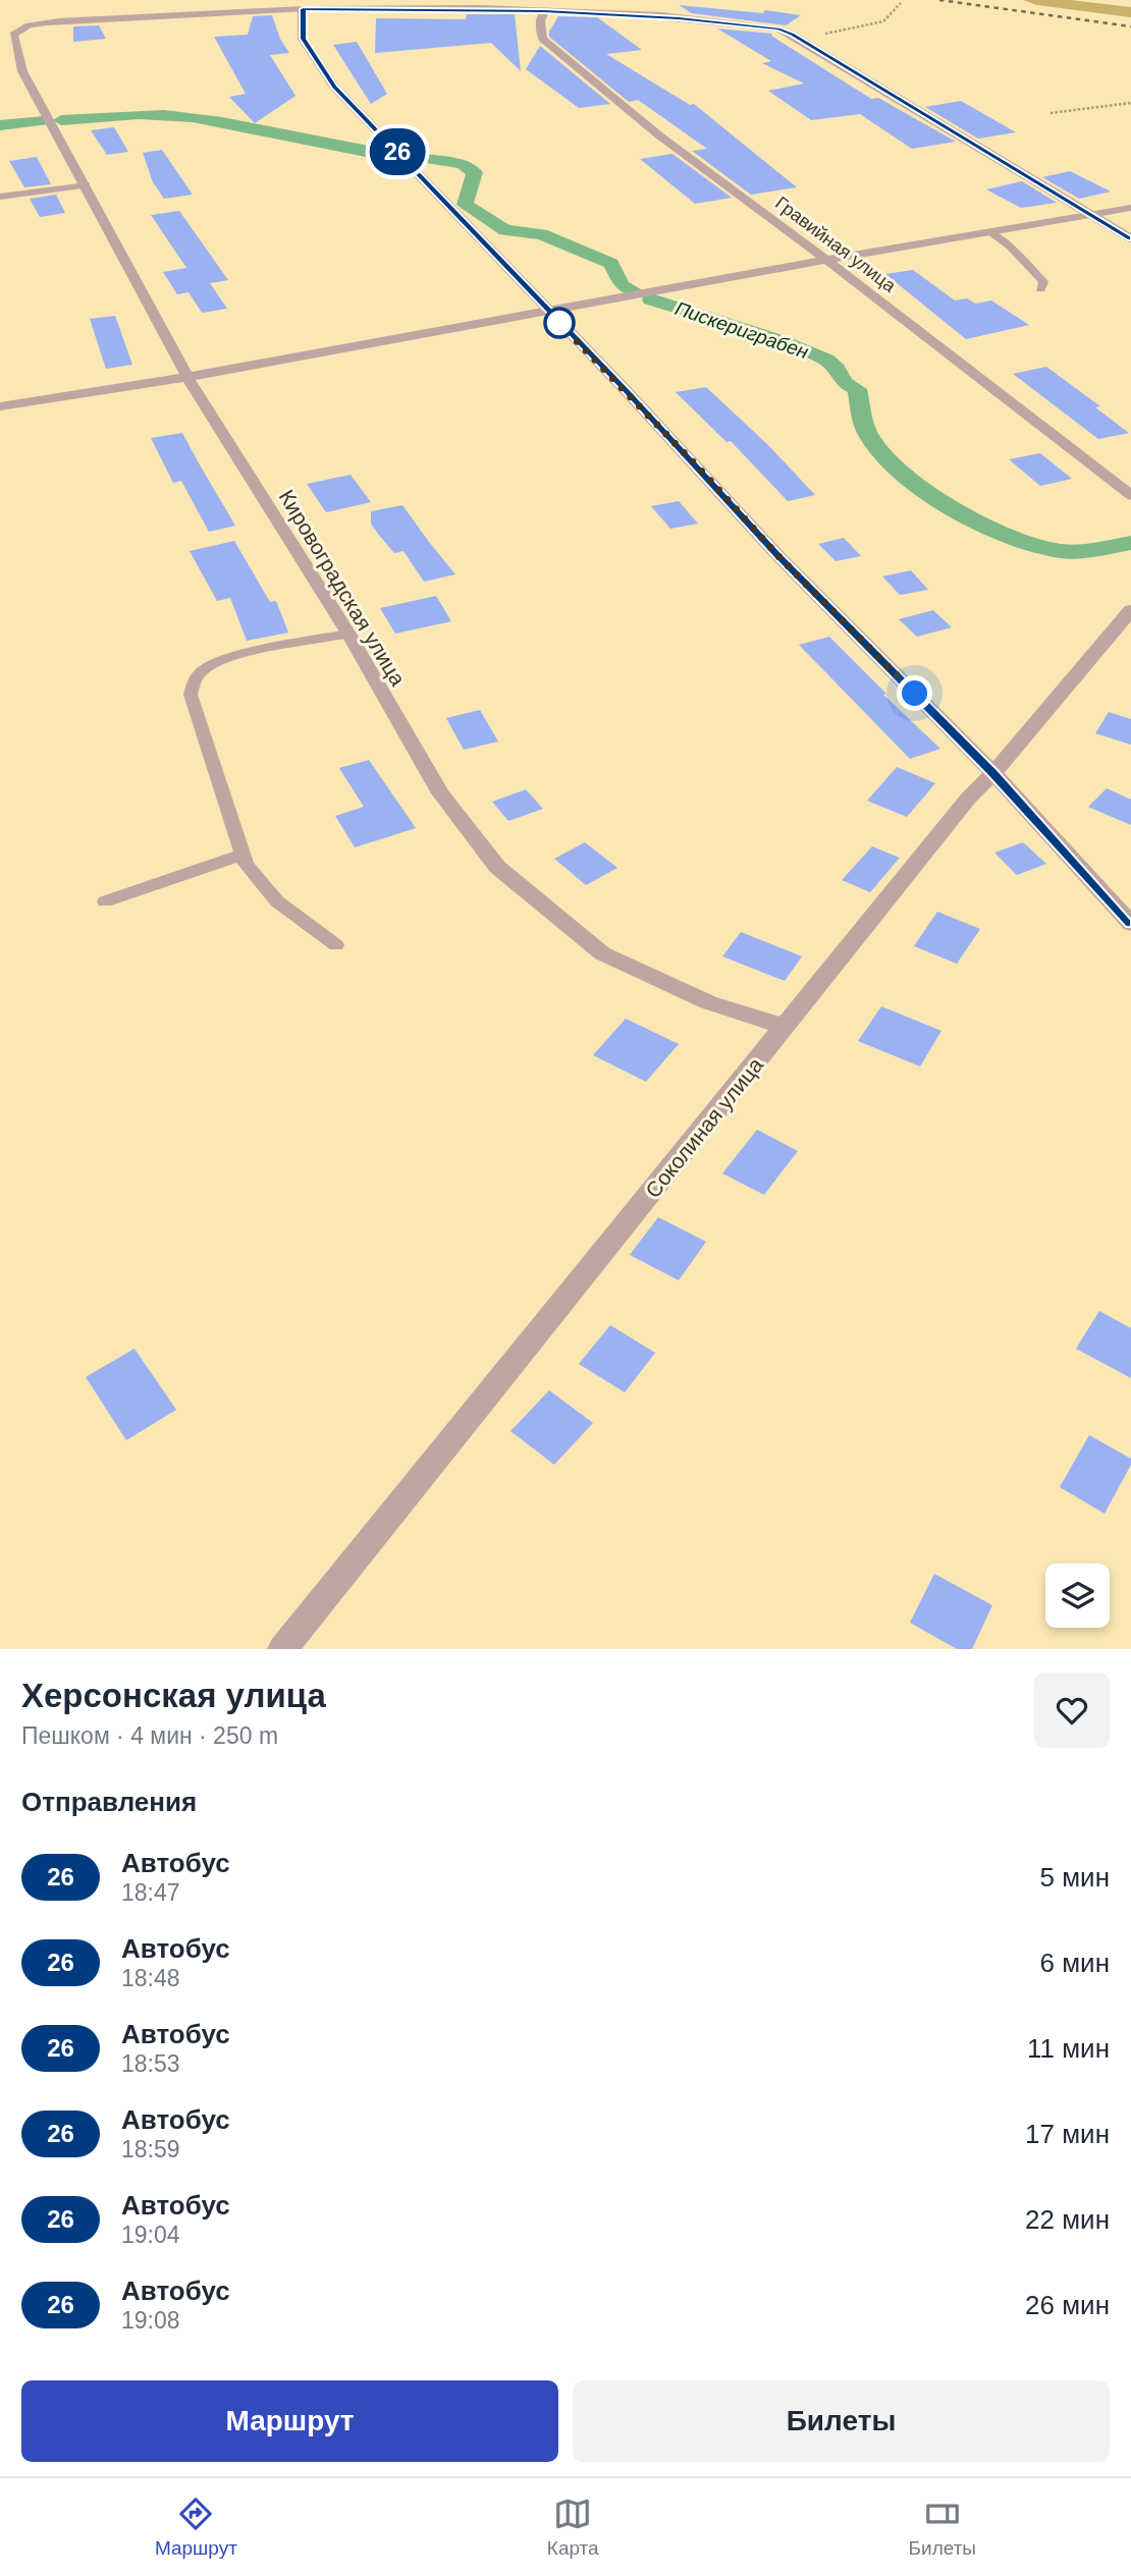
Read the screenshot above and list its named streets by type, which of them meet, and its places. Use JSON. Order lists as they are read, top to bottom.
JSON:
{
  "streets": {
    "street": ["Гравийная улица", "Кировоградская улица", "Соколиная улица"]
  },
  "crossings": [
    ["Кировоградская улица", "Соколиная улица"]
  ],
  "water": ["Пискериграбен"],
  "lines": ["bus line 26"],
  "page": {
    "on_map": "26",
    "heading": [
      ["Херсонская улица", "Пешком · 4 мин · 250 m"],
      "Отправления"
    ],
    "list": [
      {
        "mark": "26",
        "name": "Автобус",
        "note": "18:47",
        "value": "5 мин"
      },
      {
        "mark": "26",
        "name": "Автобус",
        "note": "18:48",
        "value": "6 мин"
      },
      {
        "mark": "26",
        "name": "Автобус",
        "note": "18:53",
        "value": "11 мин"
      },
      {
        "mark": "26",
        "name": "Автобус",
        "note": "18:59",
        "value": "17 мин"
      },
      {
        "mark": "26",
        "name": "Автобус",
        "note": "19:04",
        "value": "22 мин"
      },
      {
        "mark": "26",
        "name": "Автобус",
        "note": "19:08",
        "value": "26 мин"
      }
    ],
    "buttons": ["Маршрут", "Билеты"],
    "tabs": ["Маршрут", "Карта", "Билеты"]
  }
}
